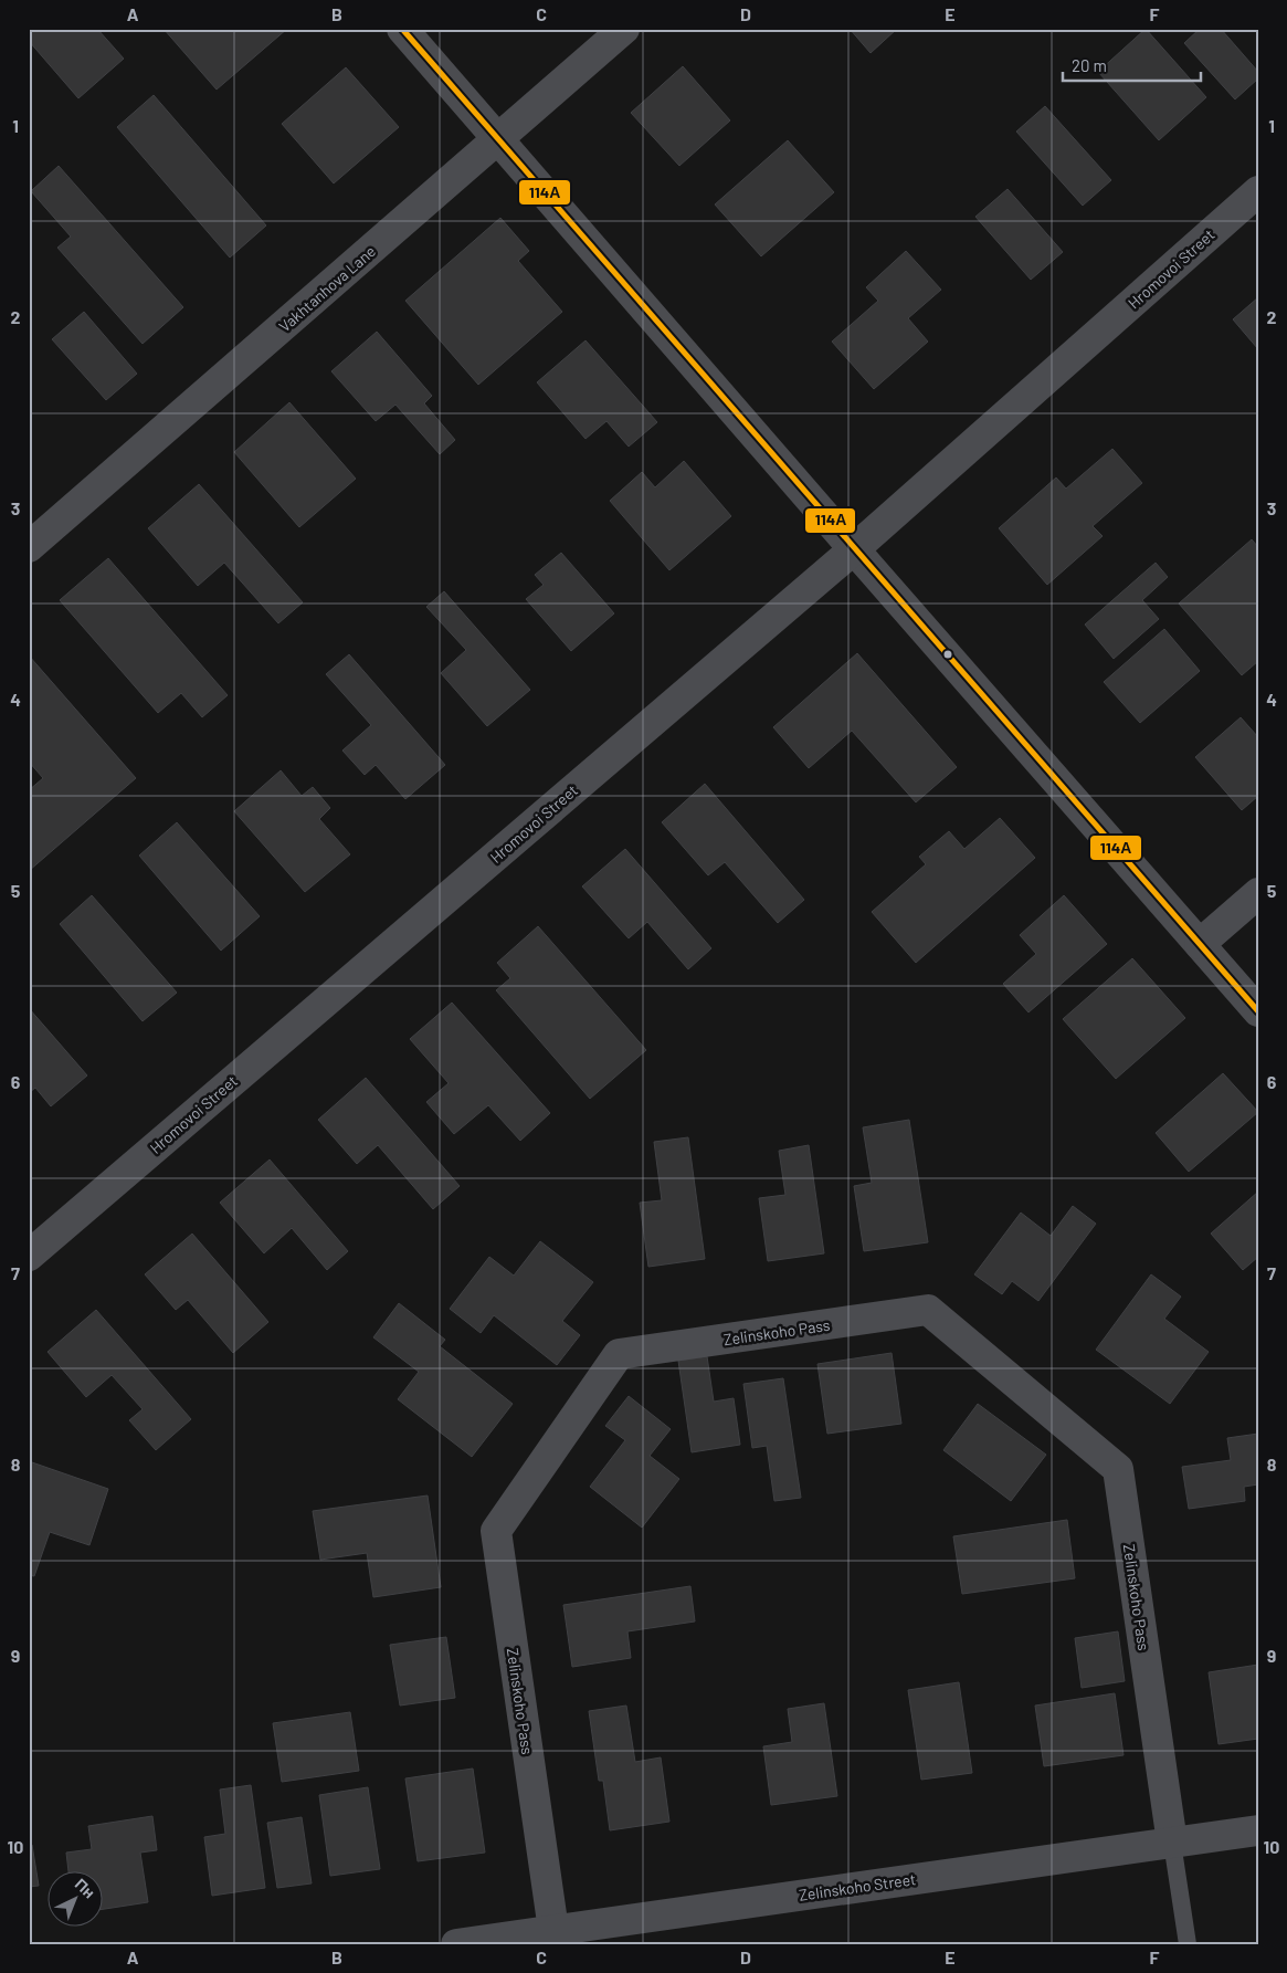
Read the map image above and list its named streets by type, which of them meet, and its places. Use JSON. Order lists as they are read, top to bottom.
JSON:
{
  "streets": {
    "street": [
      "Hromovoi Street",
      "Vakhtanhova Lane",
      "Zelinskoho Pass",
      "Zelinskoho Street"
    ]
  },
  "crossings": [
    ["Zelinskoho Pass", "Zelinskoho Street"]
  ],
  "lines": ["transit line 114А"],
  "scale_bar": "20 m",
  "north": "top right",
  "grid": {
    "columns": [
      "A",
      "B",
      "C",
      "D",
      "E",
      "F"
    ],
    "rows": [
      "1",
      "2",
      "3",
      "4",
      "5",
      "6",
      "7",
      "8",
      "9",
      "10"
    ]
  }
}
